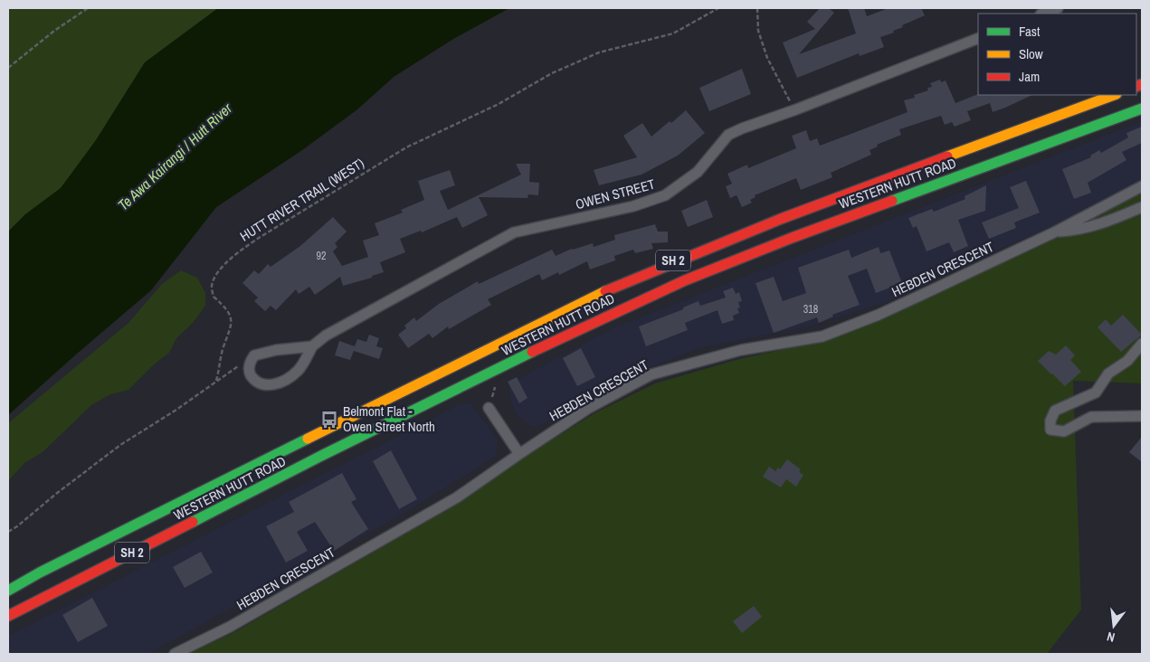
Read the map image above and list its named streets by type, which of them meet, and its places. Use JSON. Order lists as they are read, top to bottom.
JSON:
{
  "streets": {
    "highway": ["WESTERN HUTT ROAD", "SH 2"],
    "street": ["OWEN STREET", "HEBDEN CRESCENT"],
    "path": ["HUTT RIVER TRAIL (WEST)"]
  },
  "water": ["Te Awa Kairangi / Hutt River"],
  "places": {
    "bus stop": ["Belmont Flat - Owen Street North"]
  },
  "house_numbers": ["92", "318"],
  "legend": ["Fast", "Slow", "Jam"],
  "north": "bottom"
}
